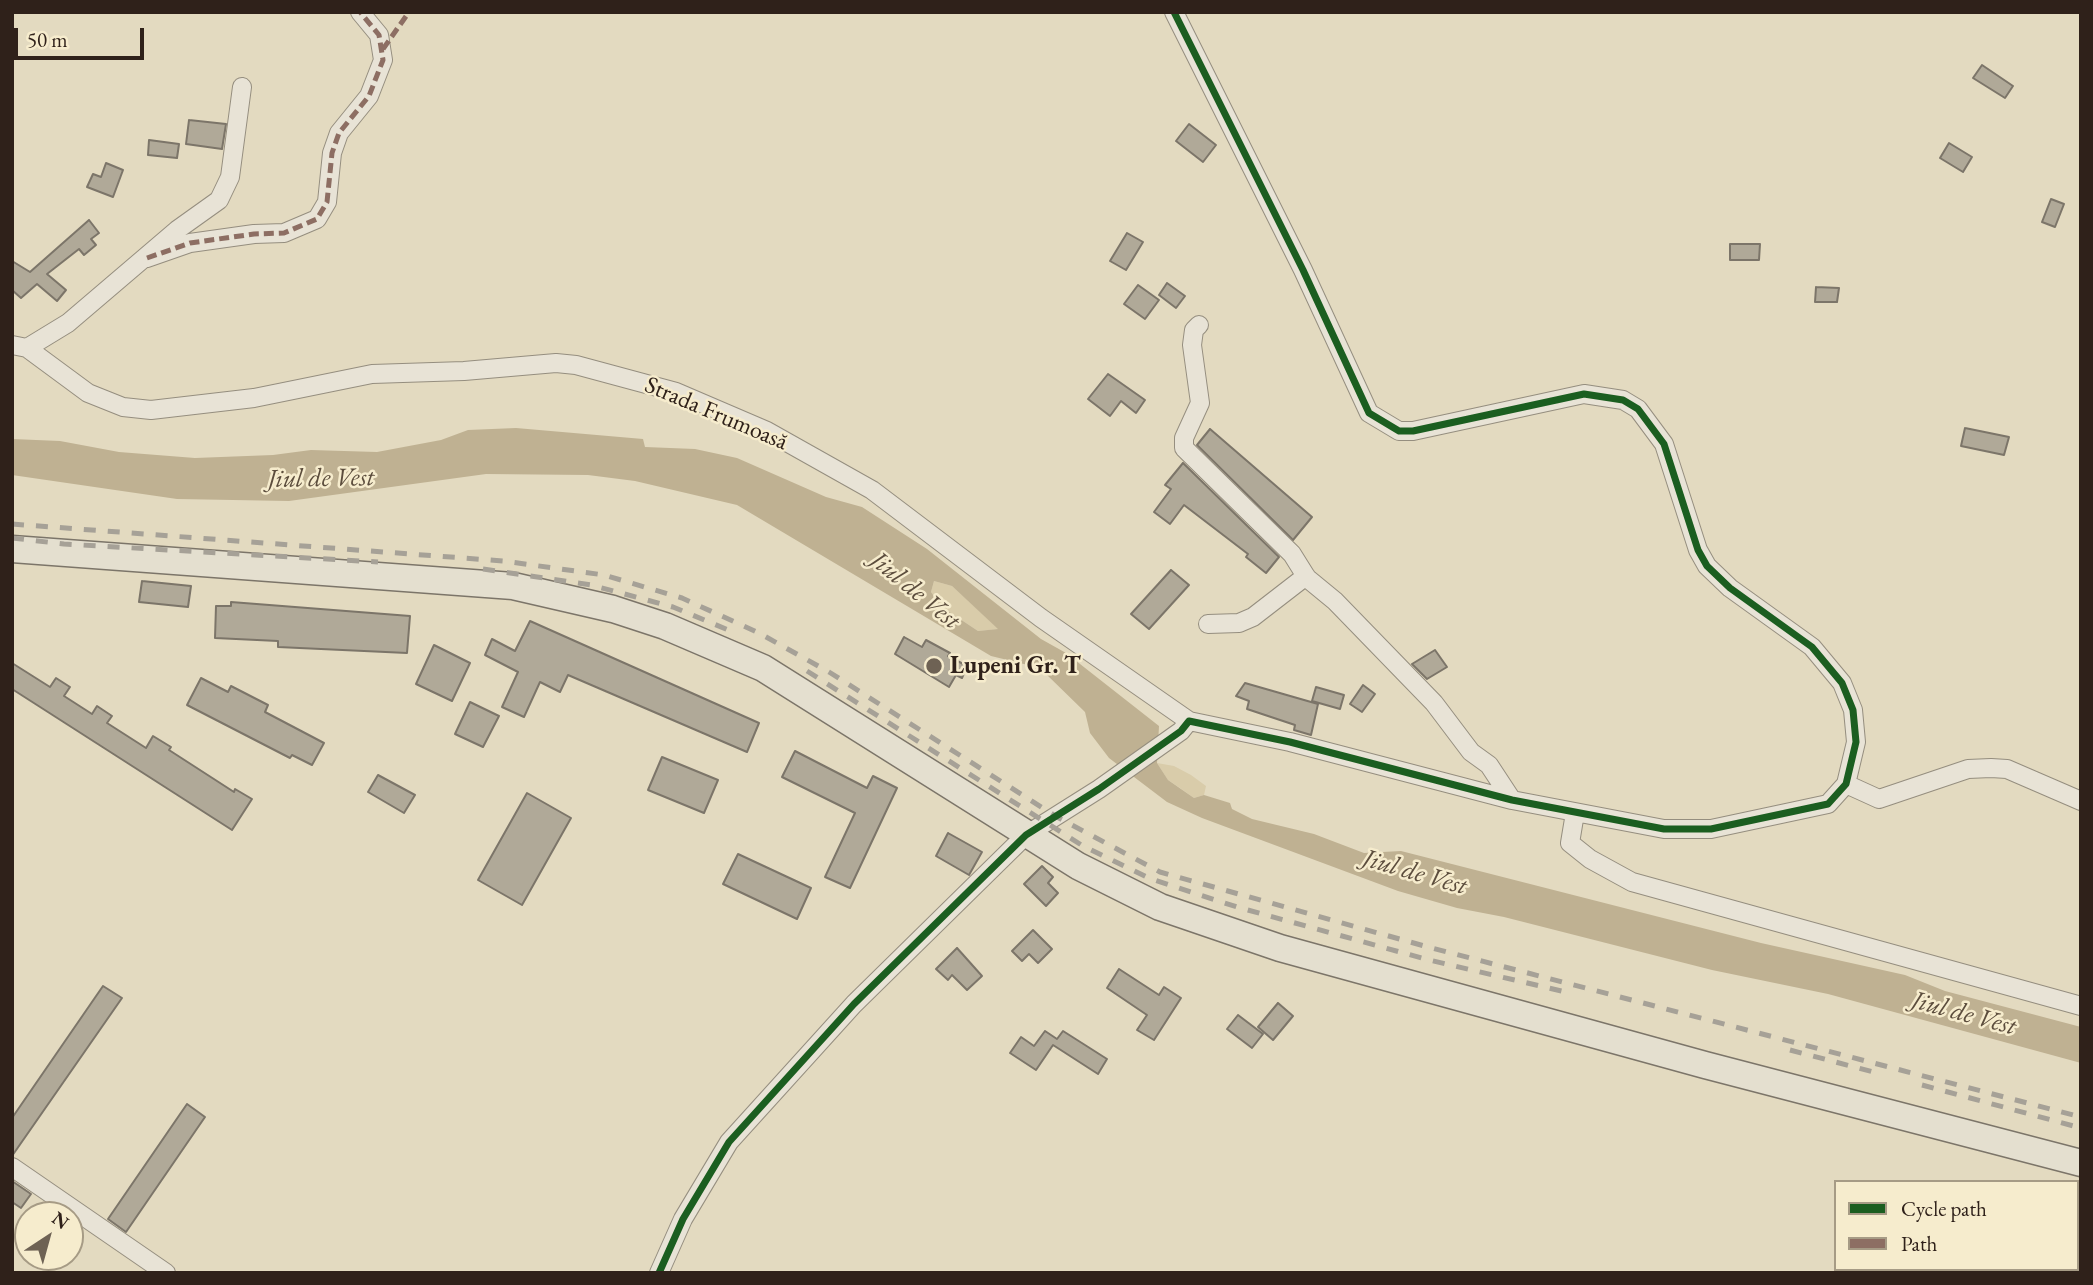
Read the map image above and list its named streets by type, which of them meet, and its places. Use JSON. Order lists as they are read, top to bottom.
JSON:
{
  "streets": {
    "street": ["Strada Frumoasă"]
  },
  "water": ["Jiul de Vest"],
  "places": ["Lupeni Gr. T"],
  "legend": ["Cycle path", "Path"],
  "scale_bar": "50 m",
  "north": "top right"
}
